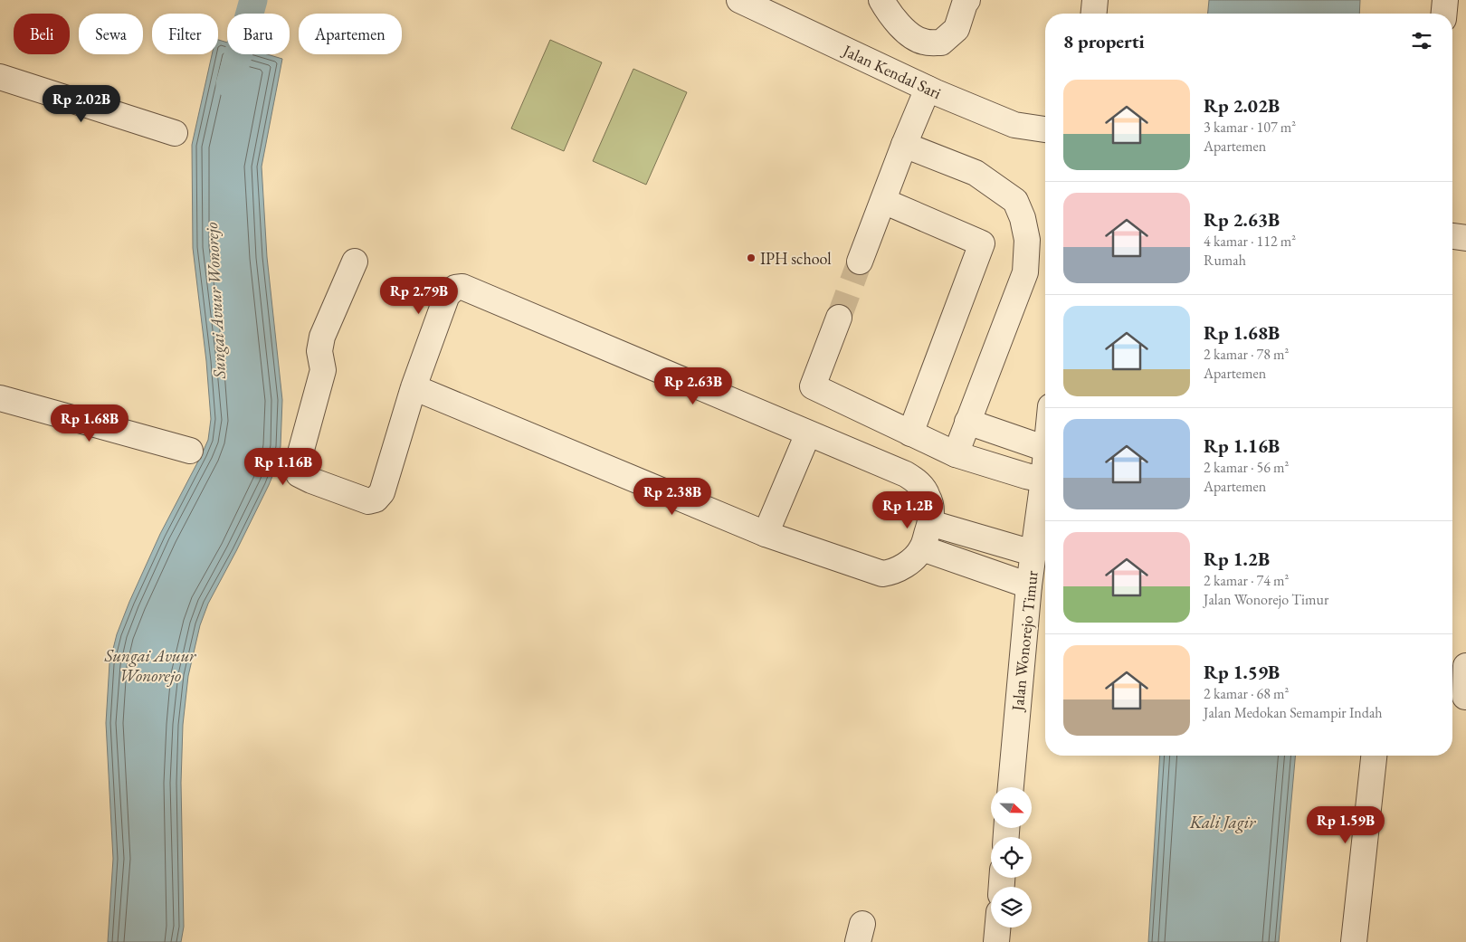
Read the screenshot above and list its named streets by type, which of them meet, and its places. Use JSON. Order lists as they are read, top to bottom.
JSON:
{
  "streets": {
    "street": ["Jalan Kendal Sari", "Jalan Wonorejo Timur"]
  },
  "water": ["Sungai Avuur Wonorejo", "Kali Jagir"],
  "places": ["IPH school"],
  "north": "right",
  "page": {
    "chip": [
      "Beli",
      "Sewa",
      "Filter",
      "Baru",
      "Apartemen"
    ],
    "heading": "8 properti",
    "list": [
      {
        "name": "Rp 2.02B",
        "note": "3 kamar · 107 m² · Apartemen"
      },
      {
        "name": "Rp 2.63B",
        "note": "4 kamar · 112 m² · Rumah"
      },
      {
        "name": "Rp 1.68B",
        "note": "2 kamar · 78 m² · Apartemen"
      },
      {
        "name": "Rp 1.16B",
        "note": "2 kamar · 56 m² · Apartemen"
      },
      {
        "name": "Rp 1.2B",
        "note": "2 kamar · 74 m² · Jalan Wonorejo Timur"
      },
      {
        "name": "Rp 1.59B",
        "note": "2 kamar · 68 m² · Jalan Medokan Semampir Indah"
      }
    ],
    "price": [
      "Rp 2.02B",
      "Rp 2.79B",
      "Rp 2.63B",
      "Rp 1.68B",
      "Rp 1.16B",
      "Rp 2.38B",
      "Rp 1.2B",
      "Rp 1.59B"
    ]
  }
}
